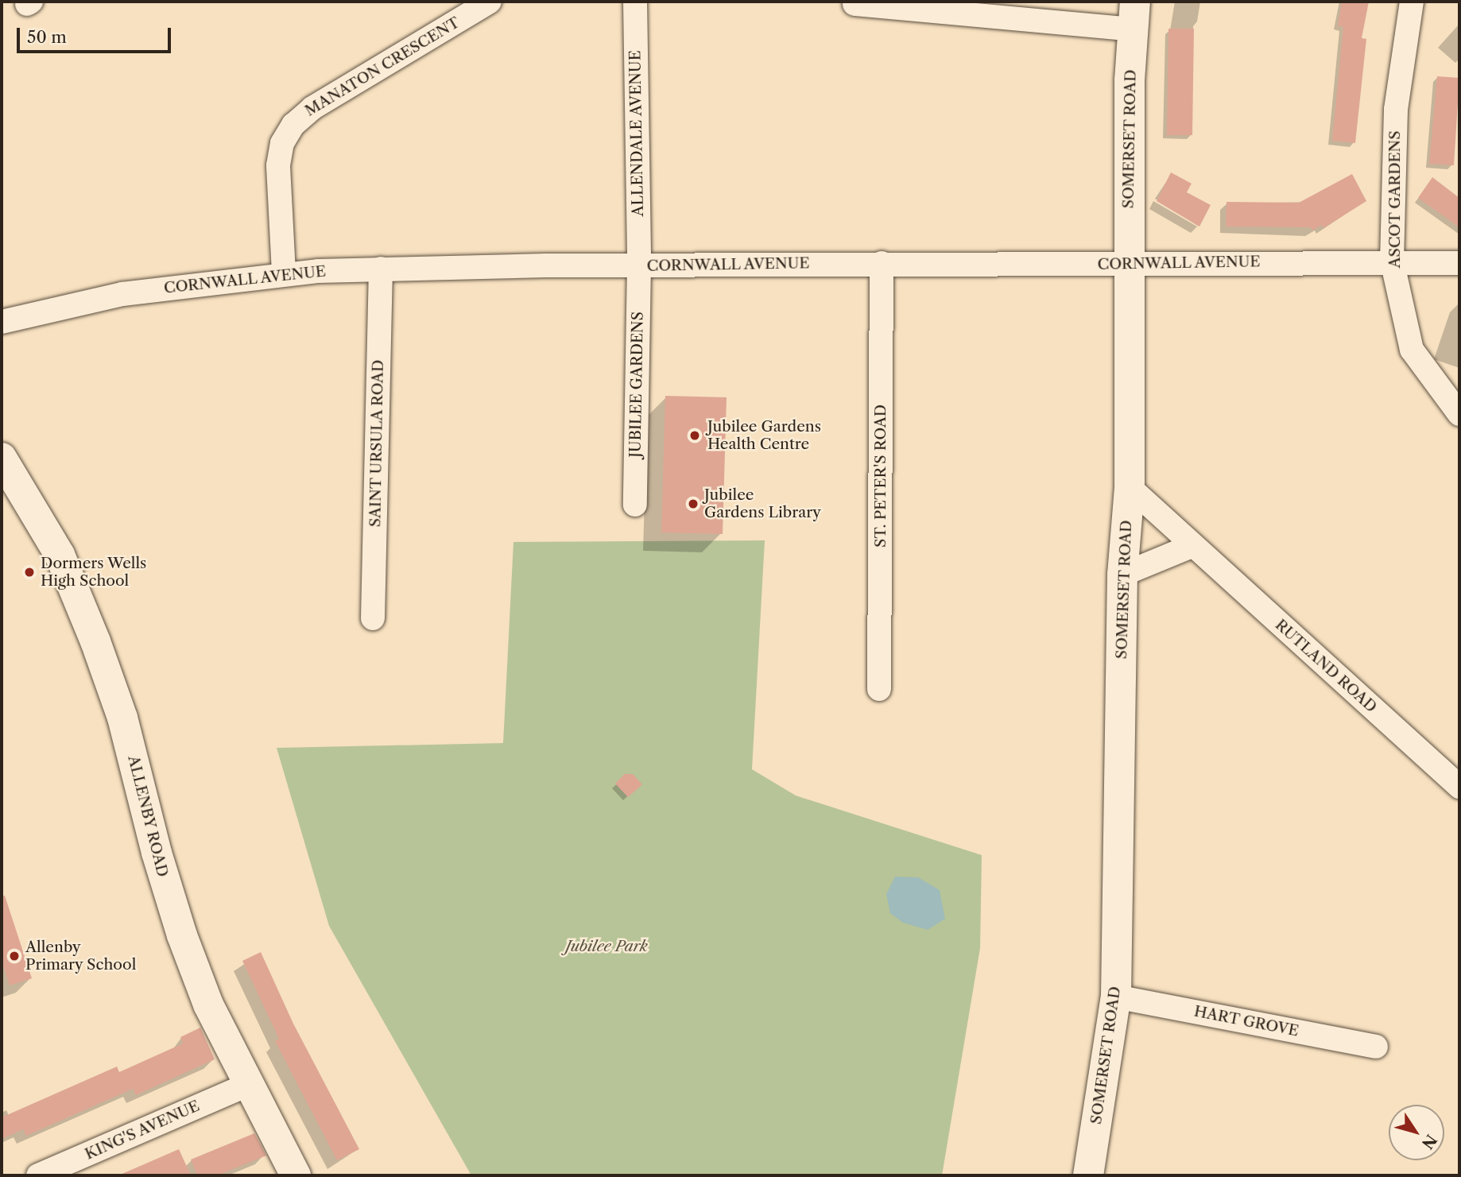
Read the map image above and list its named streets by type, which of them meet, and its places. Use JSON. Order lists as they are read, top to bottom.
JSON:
{
  "streets": {
    "street": [
      "MANATON CRESCENT",
      "ALLENDALE AVENUE",
      "SOMERSET ROAD",
      "ASCOT GARDENS",
      "CORNWALL AVENUE",
      "JUBILEE GARDENS",
      "SAINT URSULA ROAD",
      "ST. PETER'S ROAD",
      "RUTLAND ROAD",
      "ALLENBY ROAD",
      "HART GROVE",
      "KING'S AVENUE"
    ]
  },
  "crossings": [
    ["MANATON CRESCENT", "CORNWALL AVENUE"],
    ["ALLENDALE AVENUE", "CORNWALL AVENUE"],
    ["ALLENDALE AVENUE", "JUBILEE GARDENS"],
    ["SOMERSET ROAD", "CORNWALL AVENUE"],
    ["SOMERSET ROAD", "RUTLAND ROAD"],
    ["SOMERSET ROAD", "HART GROVE"],
    ["ASCOT GARDENS", "CORNWALL AVENUE"],
    ["CORNWALL AVENUE", "JUBILEE GARDENS"],
    ["CORNWALL AVENUE", "SAINT URSULA ROAD"],
    ["CORNWALL AVENUE", "ST. PETER'S ROAD"],
    ["ALLENBY ROAD", "KING'S AVENUE"]
  ],
  "parks": ["Jubilee Park"],
  "places": [
    "Jubilee Gardens Health Centre",
    "Jubilee Gardens Library",
    "Dormers Wells High School",
    "Allenby Primary School"
  ],
  "scale_bar": "50 m",
  "north": "bottom right"
}
